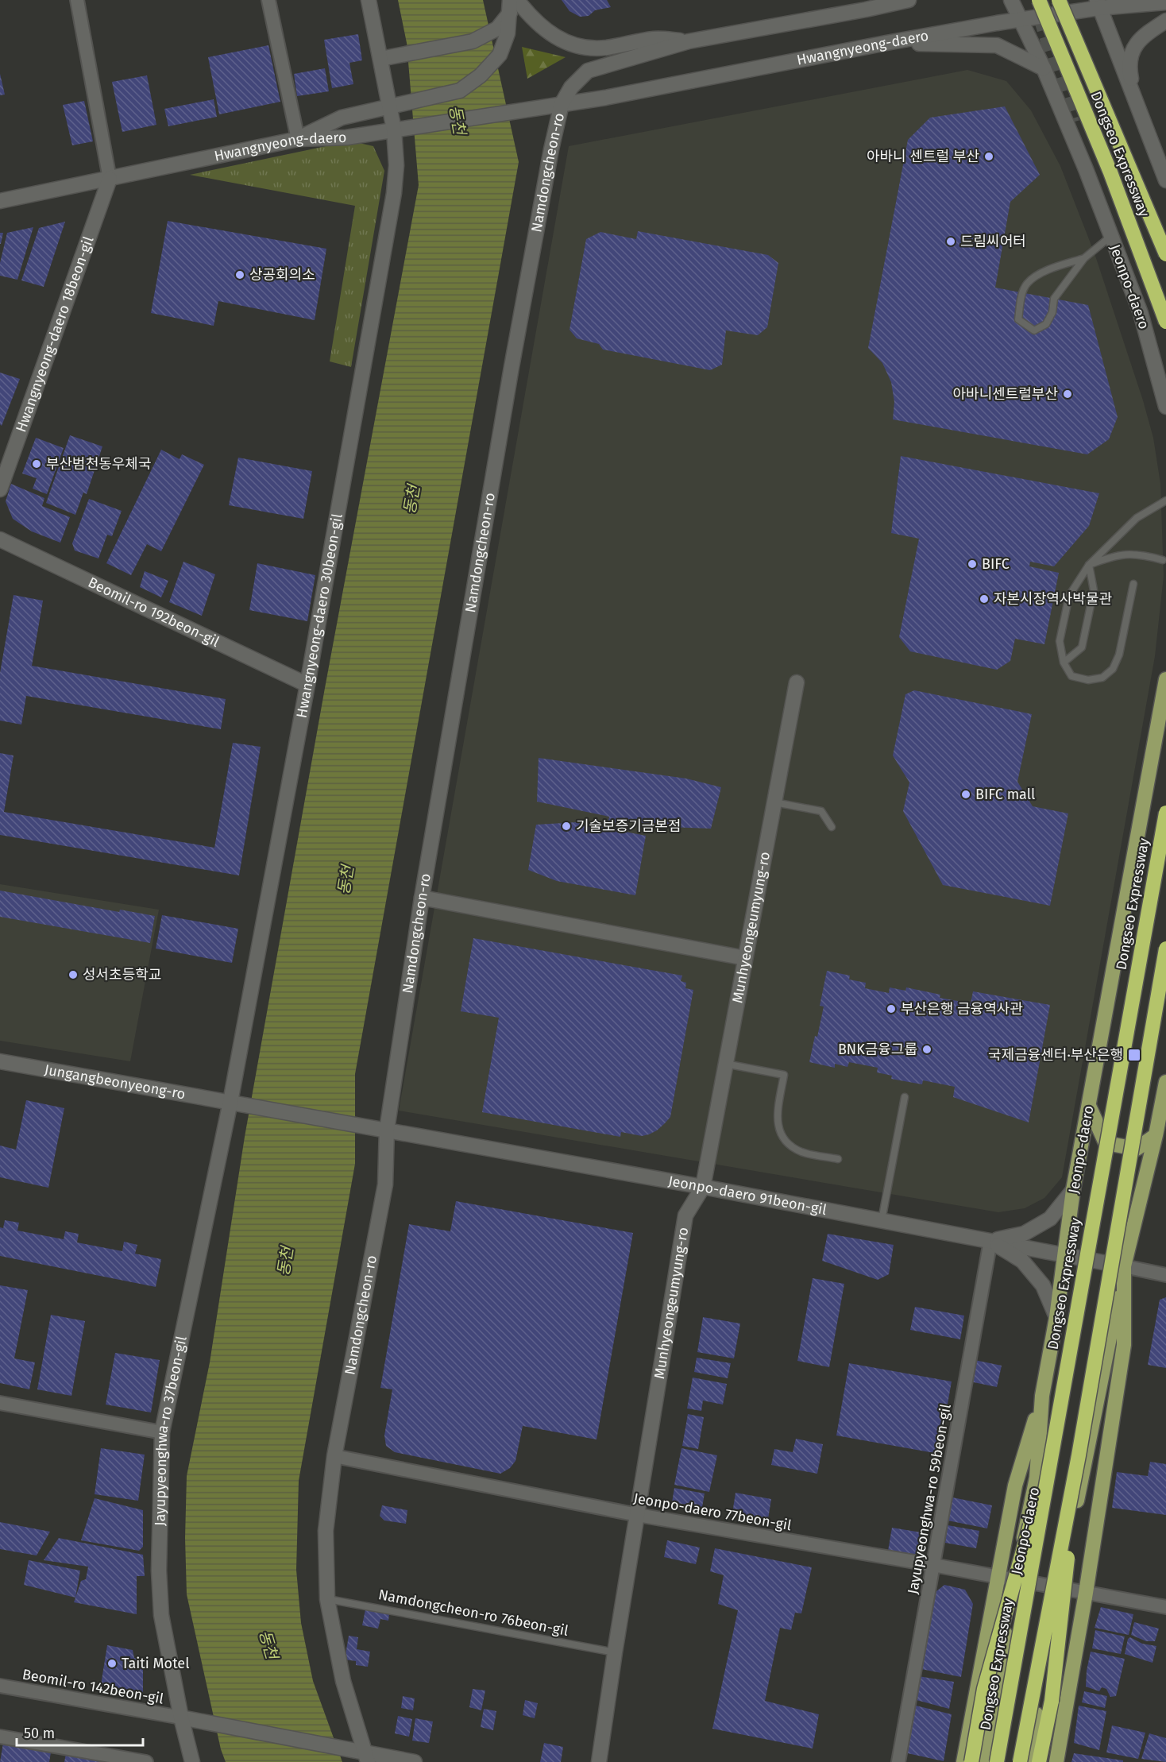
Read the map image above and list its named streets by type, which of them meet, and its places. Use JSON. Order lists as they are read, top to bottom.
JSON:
{
  "streets": {
    "highway": ["Dongseo Expressway"],
    "main road": [
      "Hwangnyeong-daero",
      "Namdongcheon-ro",
      "Jeonpo-daero",
      "Hwangnyeong-daero 18beon-gil",
      "Beomil-ro 192beon-gil",
      "Hwangnyeong-daero 30beon-gil",
      "Munhyeongeumyung-ro",
      "Jungangbeonyeong-ro",
      "Jeonpo-daero 91beon-gil",
      "Jayupyeonghwa-ro 37beon-gil"
    ],
    "street": ["Jayupyeonghwa-ro 59beon-gil", "Jeonpo-daero 77beon-gil", "Beomil-ro 142beon-gil"],
    "lane": ["Namdongcheon-ro 76beon-gil"]
  },
  "crossings": [
    ["Hwangnyeong-daero", "Namdongcheon-ro"],
    ["Hwangnyeong-daero", "Jeonpo-daero"],
    ["Hwangnyeong-daero", "Hwangnyeong-daero 18beon-gil"],
    ["Hwangnyeong-daero", "Hwangnyeong-daero 30beon-gil"],
    ["Namdongcheon-ro", "Jeonpo-daero 91beon-gil"],
    ["Namdongcheon-ro", "Jeonpo-daero 77beon-gil"],
    ["Namdongcheon-ro", "Namdongcheon-ro 76beon-gil"],
    ["Jeonpo-daero", "Jeonpo-daero 91beon-gil"],
    ["Jeonpo-daero", "Jeonpo-daero 77beon-gil"],
    ["Beomil-ro 192beon-gil", "Hwangnyeong-daero 30beon-gil"],
    ["Hwangnyeong-daero 30beon-gil", "Jungangbeonyeong-ro"],
    ["Hwangnyeong-daero 30beon-gil", "Jayupyeonghwa-ro 37beon-gil"],
    ["Munhyeongeumyung-ro", "Jeonpo-daero 91beon-gil"],
    ["Munhyeongeumyung-ro", "Jeonpo-daero 77beon-gil"],
    ["Munhyeongeumyung-ro", "Namdongcheon-ro 76beon-gil"],
    ["Jungangbeonyeong-ro", "Jeonpo-daero 91beon-gil"],
    ["Jungangbeonyeong-ro", "Jayupyeonghwa-ro 37beon-gil"],
    ["Jeonpo-daero 91beon-gil", "Jayupyeonghwa-ro 59beon-gil"],
    ["Jayupyeonghwa-ro 37beon-gil", "Beomil-ro 142beon-gil"],
    ["Jayupyeonghwa-ro 59beon-gil", "Jeonpo-daero 77beon-gil"]
  ],
  "water": ["동천"],
  "places": {
    "other": [
      "아바니 센트럴 부산",
      "드림씨어터",
      "상공회의소",
      "아바니센트럴부산",
      "부산범천동우체국",
      "BIFC",
      "자본시장역사박물관",
      "BIFC mall",
      "기술보증기금본점",
      "성서초등학교",
      "부산은행 금융역사관",
      "BNK금융그룹",
      "Taiti Motel"
    ],
    "transit": ["국제금융센터·부산은행"]
  },
  "scale_bar": "50 m"
}
